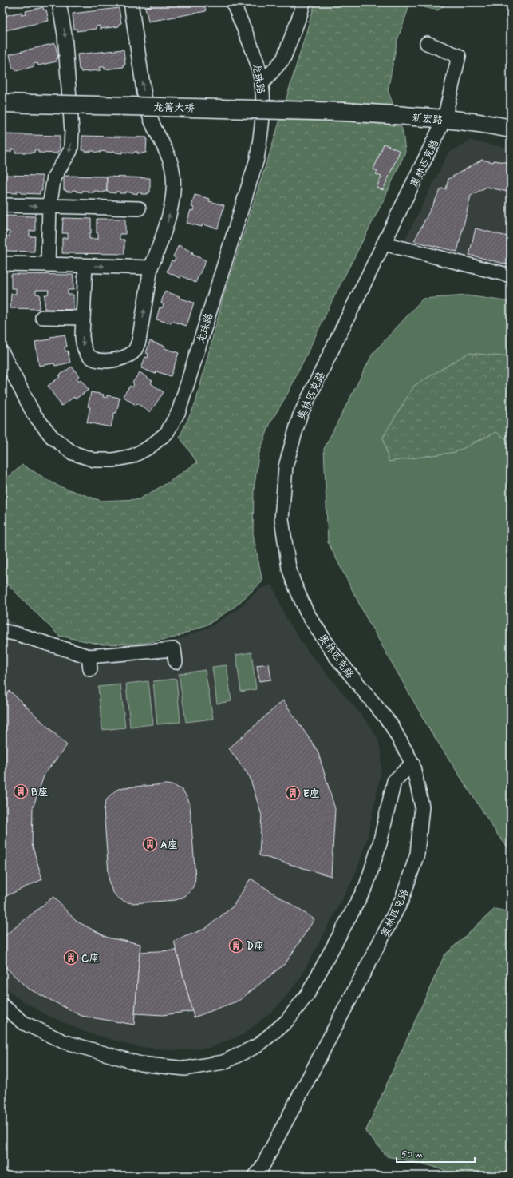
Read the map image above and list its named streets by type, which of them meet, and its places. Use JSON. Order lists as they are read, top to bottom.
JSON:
{
  "streets": {
    "main road": ["龙箐大桥", "新宏路"],
    "street": ["龙珠路", "奥林匹克路"]
  },
  "crossings": [
    ["龙箐大桥", "新宏路"],
    ["新宏路", "奥林匹克路"]
  ],
  "places": {
    "building": [
      "B座",
      "E座",
      "A座",
      "D座",
      "C座"
    ]
  },
  "scale_bar": "50 m"
}
